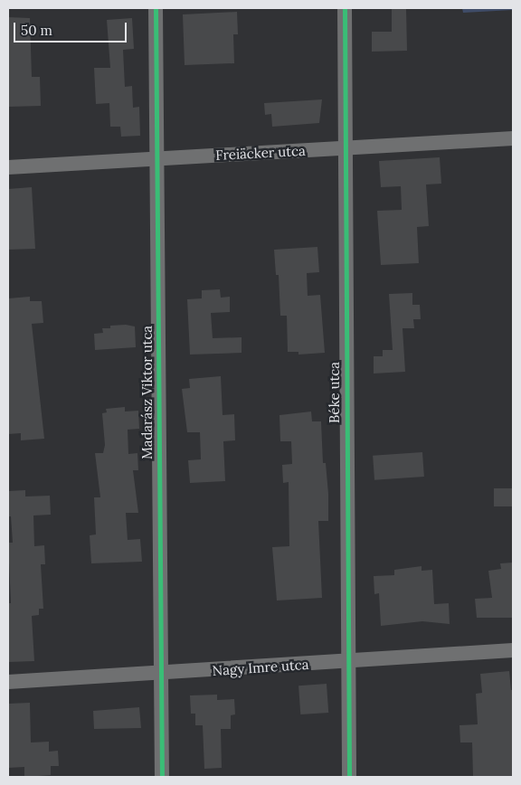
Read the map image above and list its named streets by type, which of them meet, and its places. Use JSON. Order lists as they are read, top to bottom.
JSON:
{
  "streets": {
    "street": [
      "Freiäcker utca",
      "Madarász Viktor utca",
      "Béke utca",
      "Nagy Imre utca"
    ]
  },
  "crossings": [
    ["Freiäcker utca", "Madarász Viktor utca"],
    ["Freiäcker utca", "Béke utca"],
    ["Madarász Viktor utca", "Nagy Imre utca"],
    ["Béke utca", "Nagy Imre utca"]
  ],
  "scale_bar": "50 m"
}
